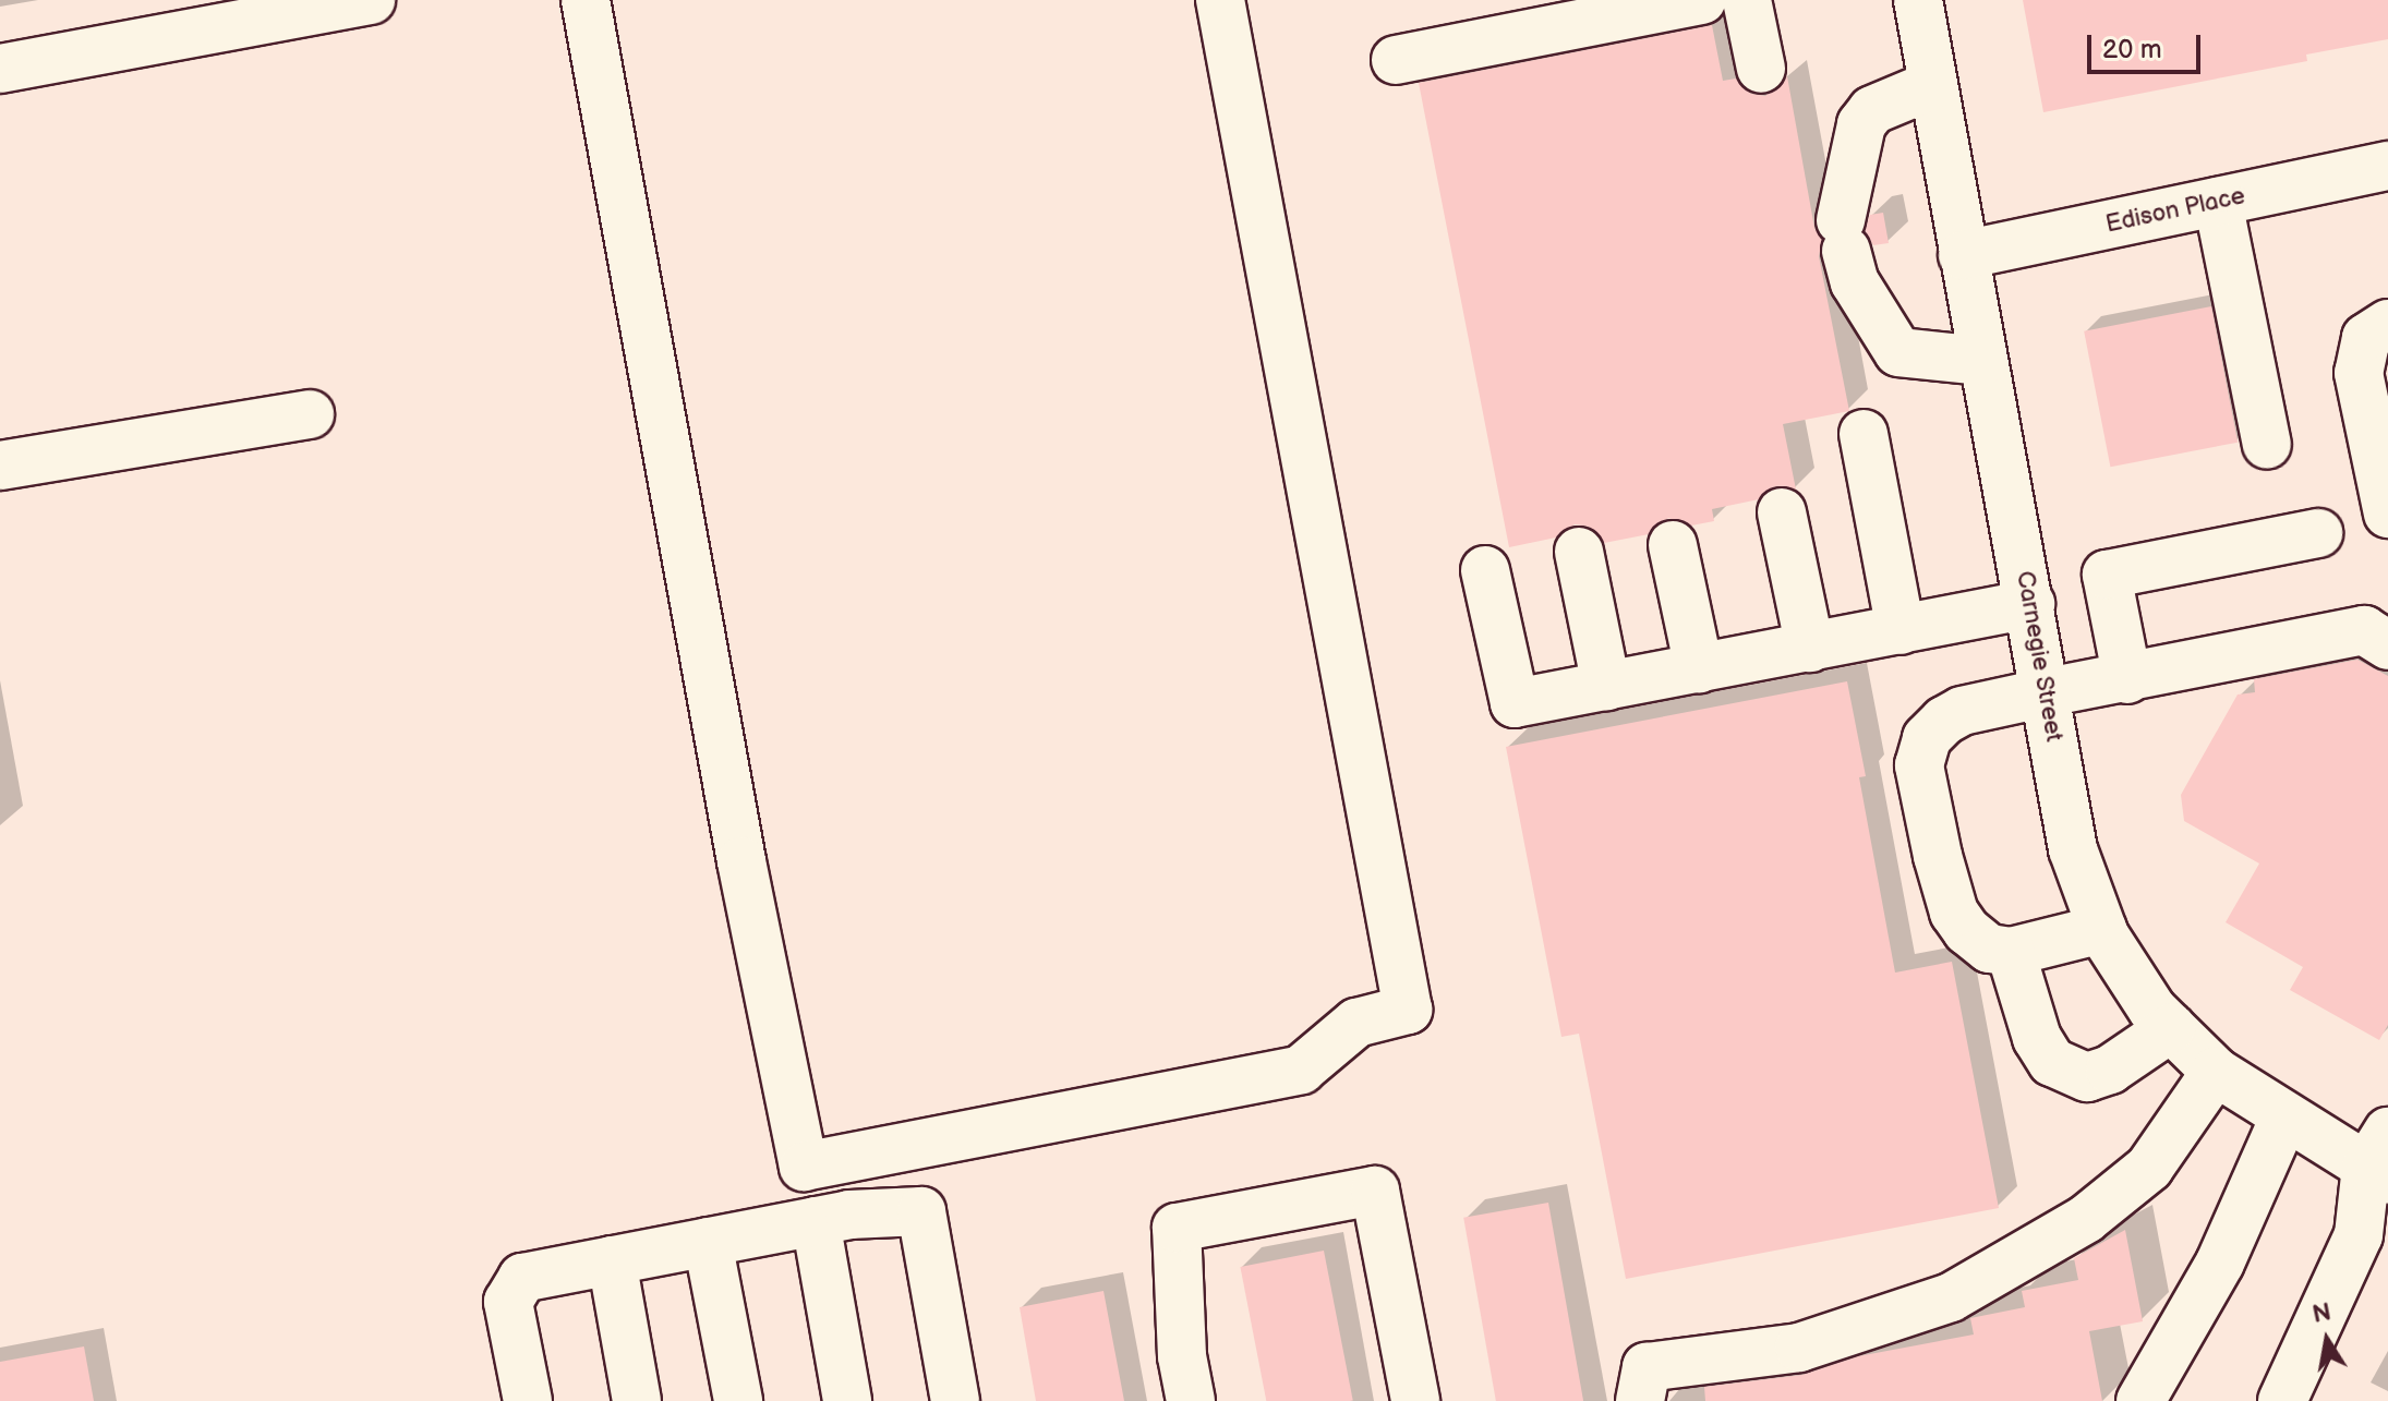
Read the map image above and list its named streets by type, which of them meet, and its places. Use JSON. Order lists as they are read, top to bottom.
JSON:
{
  "streets": {
    "street": ["Edison Place", "Carnegie Street"]
  },
  "crossings": [
    ["Edison Place", "Carnegie Street"]
  ],
  "scale_bar": "20 m",
  "north": "top"
}
